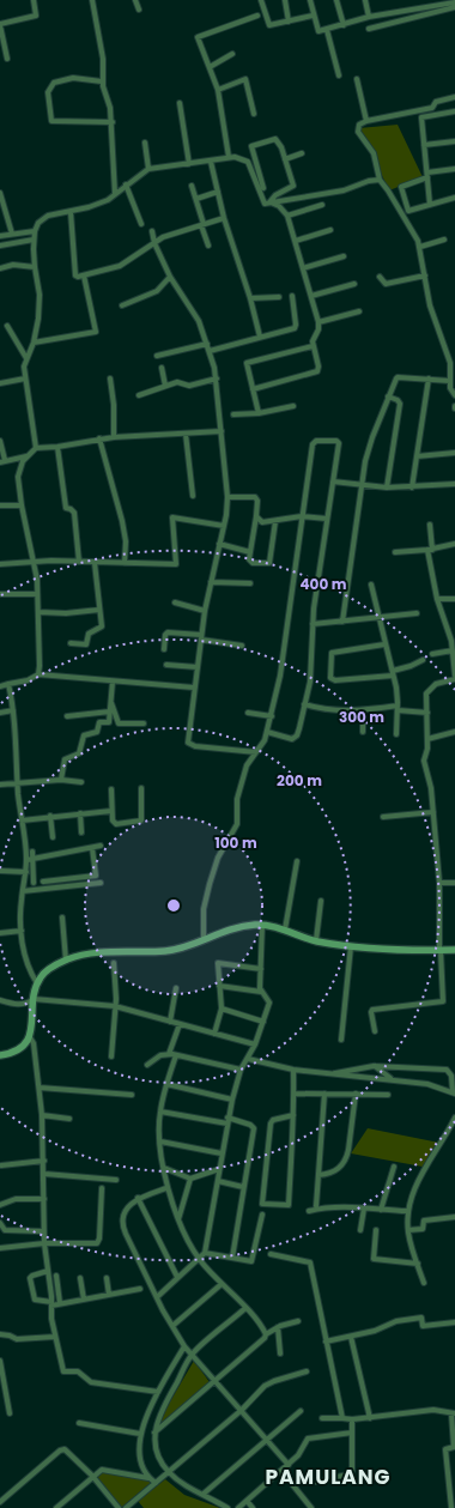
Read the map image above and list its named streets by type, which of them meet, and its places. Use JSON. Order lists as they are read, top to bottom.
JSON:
{
  "districts": ["PAMULANG"],
  "rings": [
    "400 m",
    "300 m",
    "200 m",
    "100 m"
  ]
}
